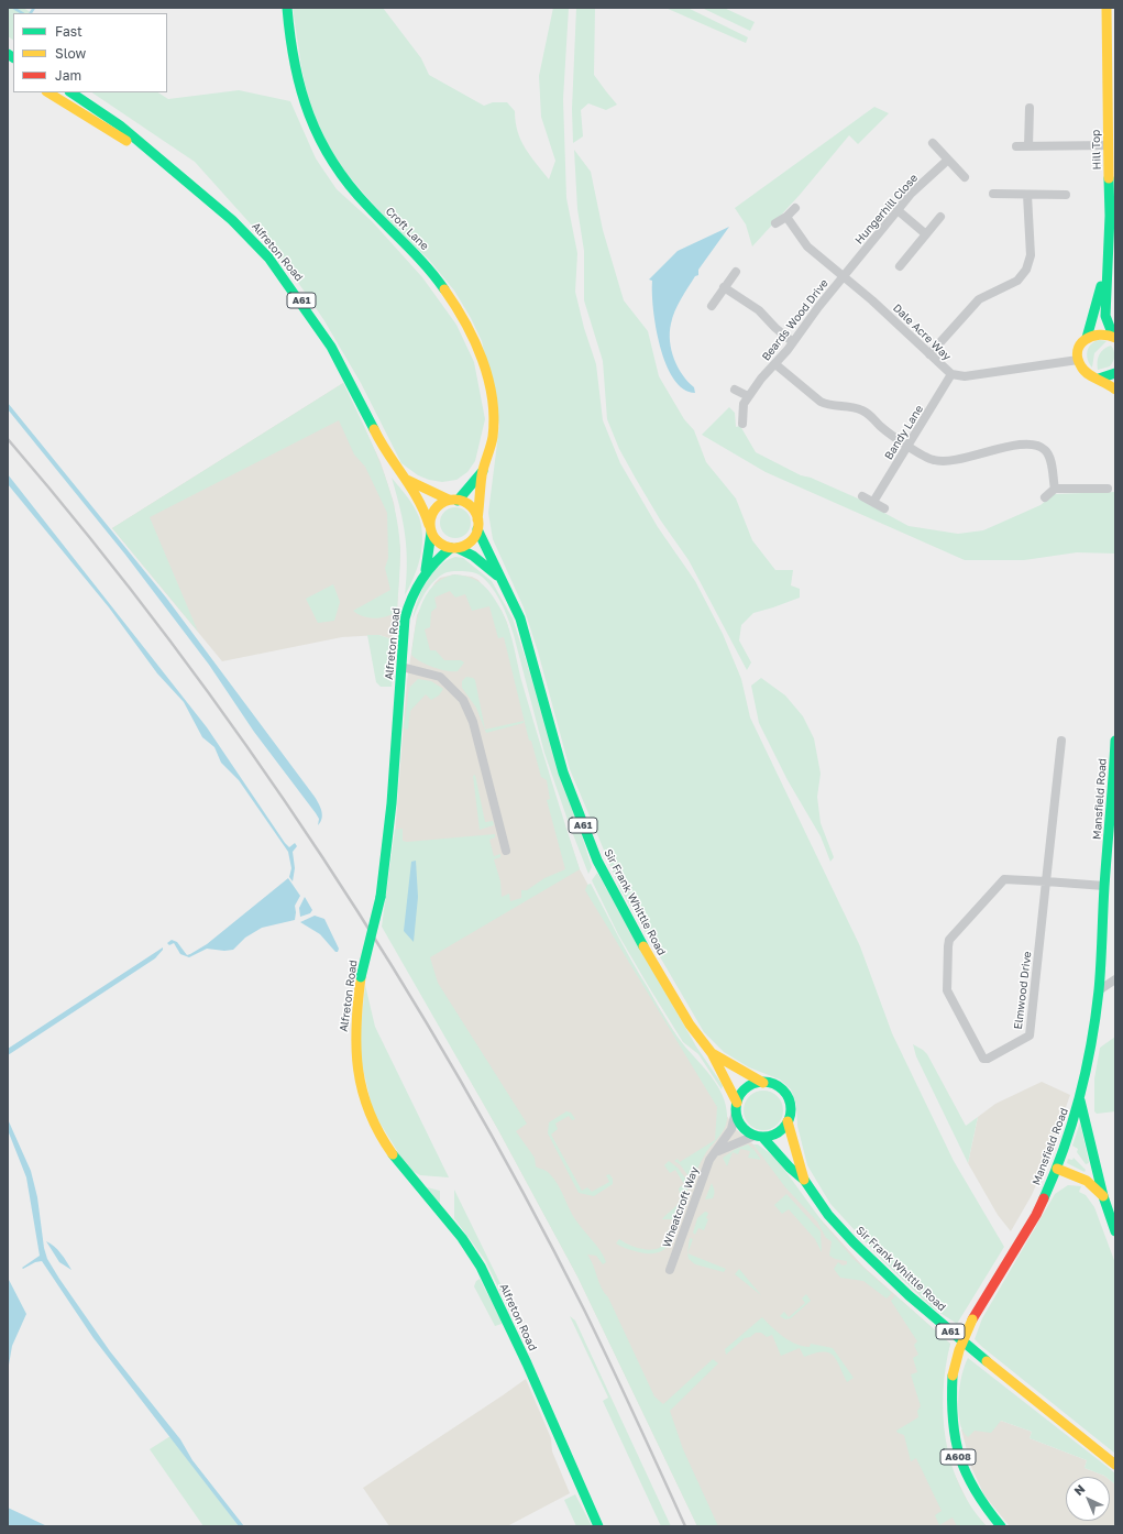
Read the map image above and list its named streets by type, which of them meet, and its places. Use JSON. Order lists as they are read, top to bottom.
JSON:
{
  "streets": {
    "main road": [
      "Hill Top",
      "Croft Lane",
      "Alfreton Road",
      "A61",
      "Mansfield Road",
      "Sir Frank Whittle Road",
      "A608"
    ],
    "street": [
      "Hungerhill Close",
      "Beards Wood Drive",
      "Dale Acre Way",
      "Bandy Lane",
      "Elmwood Drive",
      "Wheatcroft Way"
    ]
  },
  "crossings": [
    ["Hungerhill Close", "Beards Wood Drive"],
    ["Hungerhill Close", "Dale Acre Way"],
    ["Croft Lane", "Alfreton Road"],
    ["Croft Lane", "Sir Frank Whittle Road"],
    ["Alfreton Road", "Sir Frank Whittle Road"],
    ["Beards Wood Drive", "Dale Acre Way"],
    ["Dale Acre Way", "Bandy Lane"],
    ["Mansfield Road", "Elmwood Drive"],
    ["Sir Frank Whittle Road", "Wheatcroft Way"]
  ],
  "legend": ["Fast", "Slow", "Jam"],
  "north": "top left"
}
